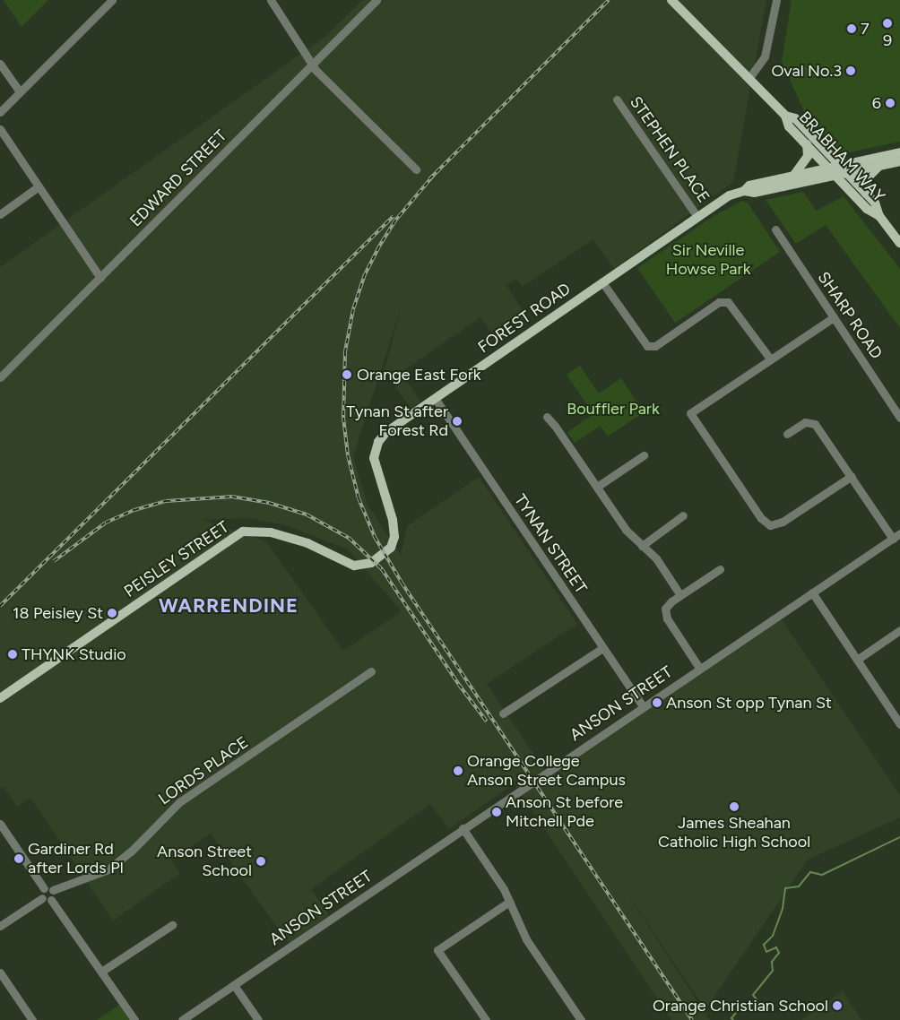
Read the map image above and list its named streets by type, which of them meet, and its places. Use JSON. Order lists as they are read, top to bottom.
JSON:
{
  "streets": {
    "main road": ["BRABHAM WAY", "FOREST ROAD", "PEISLEY STREET"],
    "street": [
      "STEPHEN PLACE",
      "EDWARD STREET",
      "SHARP ROAD",
      "TYNAN STREET",
      "ANSON STREET",
      "LORDS PLACE"
    ]
  },
  "crossings": [
    ["STEPHEN PLACE", "FOREST ROAD"],
    ["BRABHAM WAY", "FOREST ROAD"],
    ["FOREST ROAD", "TYNAN STREET"],
    ["FOREST ROAD", "PEISLEY STREET"],
    ["TYNAN STREET", "ANSON STREET"]
  ],
  "districts": ["WARRENDINE"],
  "parks": ["Sir Neville Howse Park", "Bouffler Park"],
  "places": [
    "9",
    "7",
    "Oval No.3",
    "6",
    "Orange East Fork",
    "Tynan St after Forest Rd",
    "18 Peisley St",
    "THYNK Studio",
    "Anson St opp Tynan St",
    "Orange College Anson Street Campus",
    "James Sheahan Catholic High School",
    "Anson St before Mitchell Pde",
    "Gardiner Rd after Lords Pl",
    "Anson Street School",
    "Orange Christian School"
  ]
}
